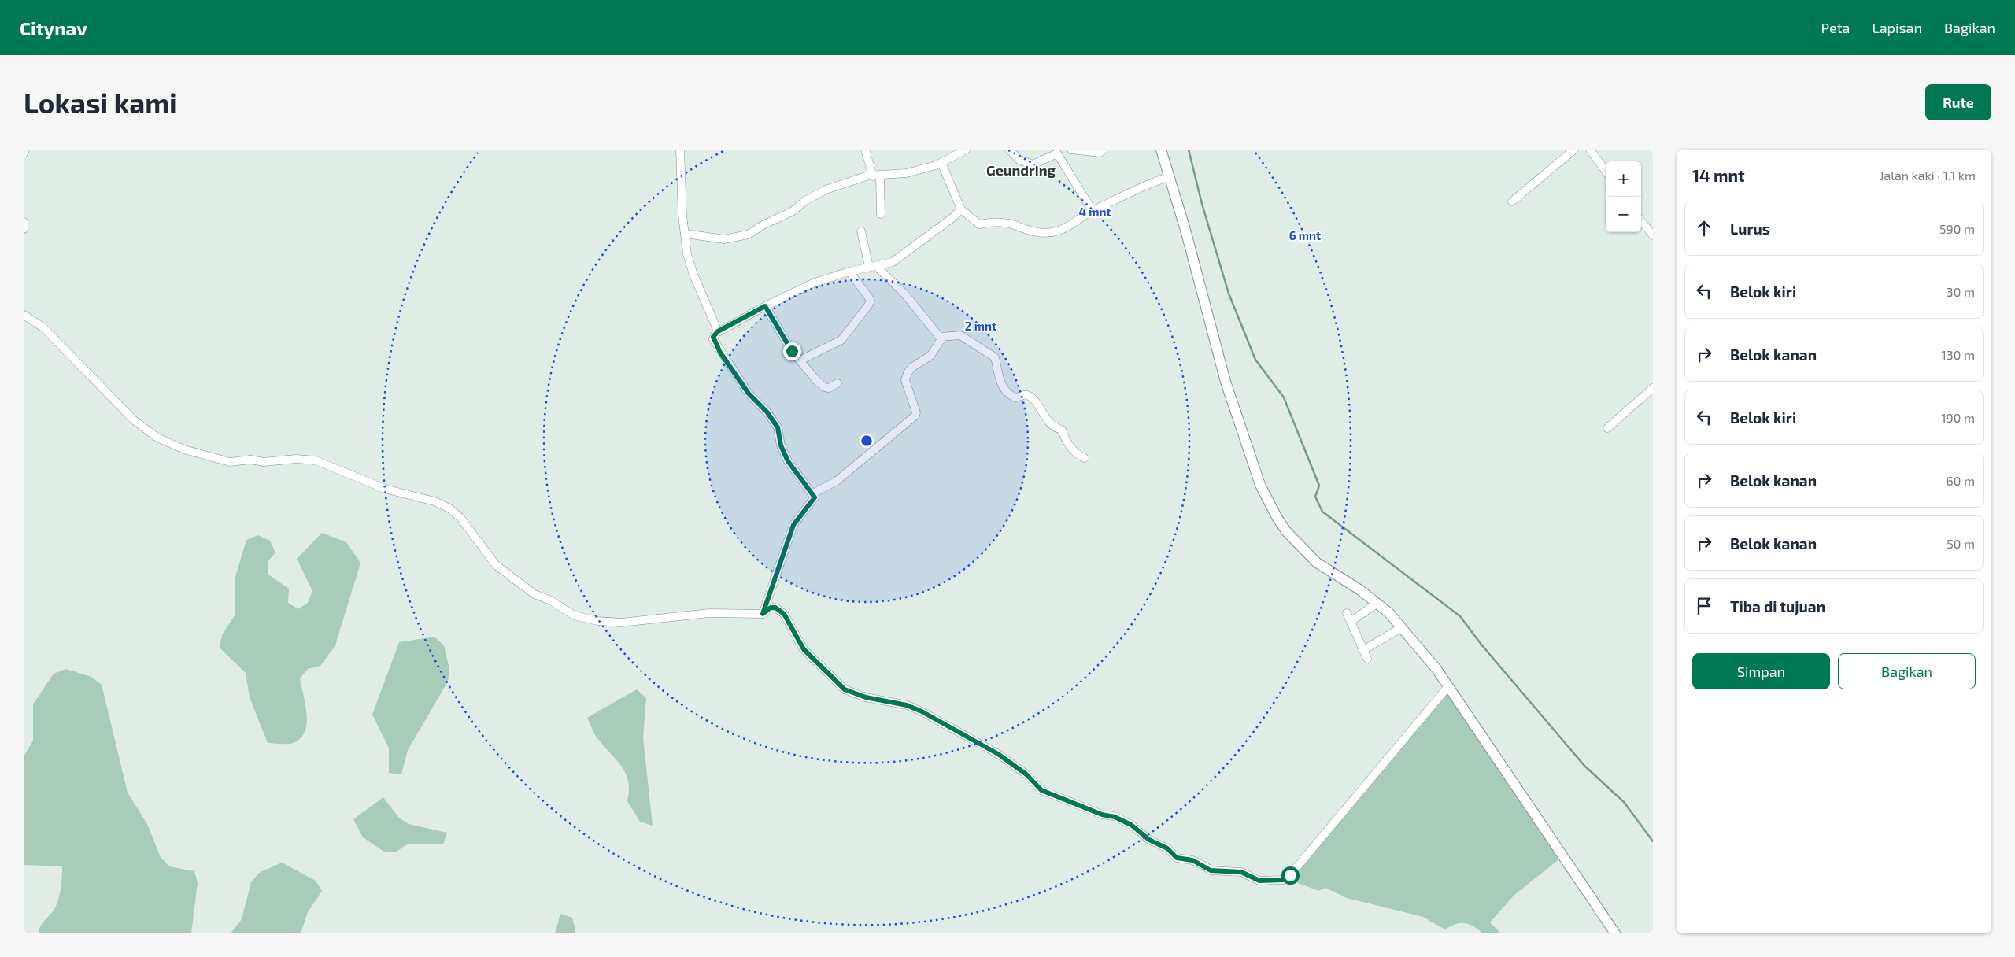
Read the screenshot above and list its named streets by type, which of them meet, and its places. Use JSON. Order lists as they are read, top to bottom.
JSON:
{
  "districts": ["Geundring"],
  "page": {
    "header": "Citynav",
    "nav": ["Peta", "Lapisan", "Bagikan"],
    "buttons": [
      "Rute",
      ["Simpan", "Bagikan"]
    ],
    "title": "Lokasi kami",
    "heading": ["14 mnt", "Jalan kaki · 1.1 km"],
    "map_buttons": ["+", "−"],
    "list": [
      ["Lurus", "590 m"],
      ["Belok kiri", "30 m"],
      ["Belok kanan", "130 m"],
      ["Belok kiri", "190 m"],
      ["Belok kanan", "60 m"],
      ["Belok kanan", "50 m"],
      "Tiba di tujuan"
    ]
  },
  "rings": ["4 mnt", "6 mnt", "2 mnt"]
}
